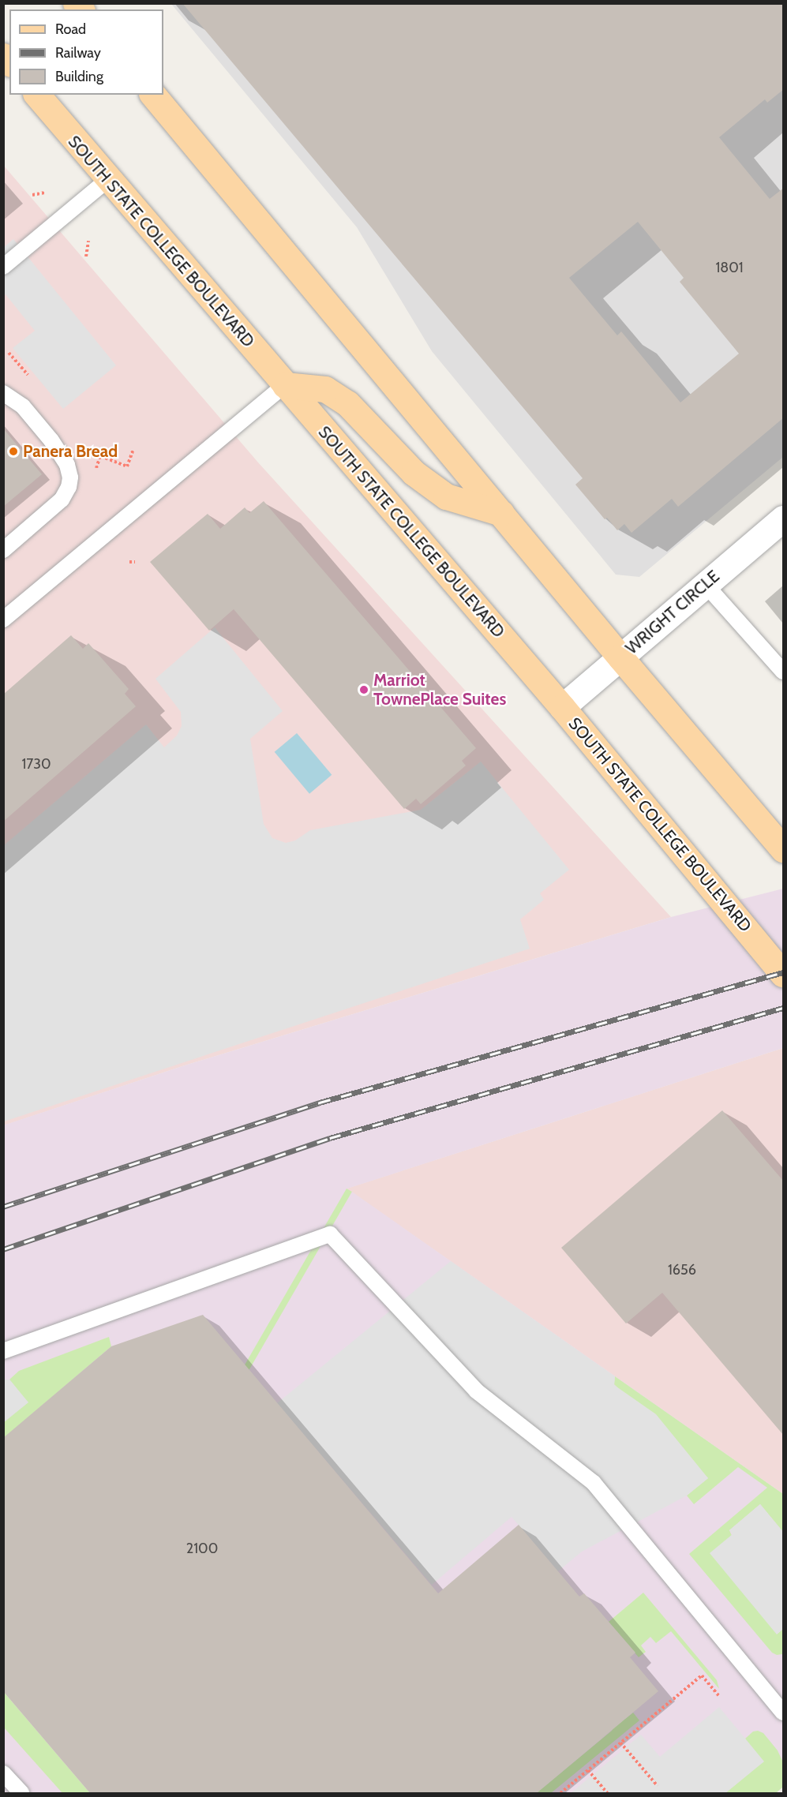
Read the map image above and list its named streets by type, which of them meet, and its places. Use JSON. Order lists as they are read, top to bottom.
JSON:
{
  "streets": {
    "main road": ["SOUTH STATE COLLEGE BOULEVARD"],
    "street": ["WRIGHT CIRCLE"]
  },
  "crossings": [
    ["SOUTH STATE COLLEGE BOULEVARD", "WRIGHT CIRCLE"]
  ],
  "places": ["Panera Bread", "Marriot TownePlace Suites"],
  "house_numbers": [
    "1801",
    "1730",
    "1656",
    "2100"
  ],
  "legend": ["Road", "Railway", "Building"]
}
